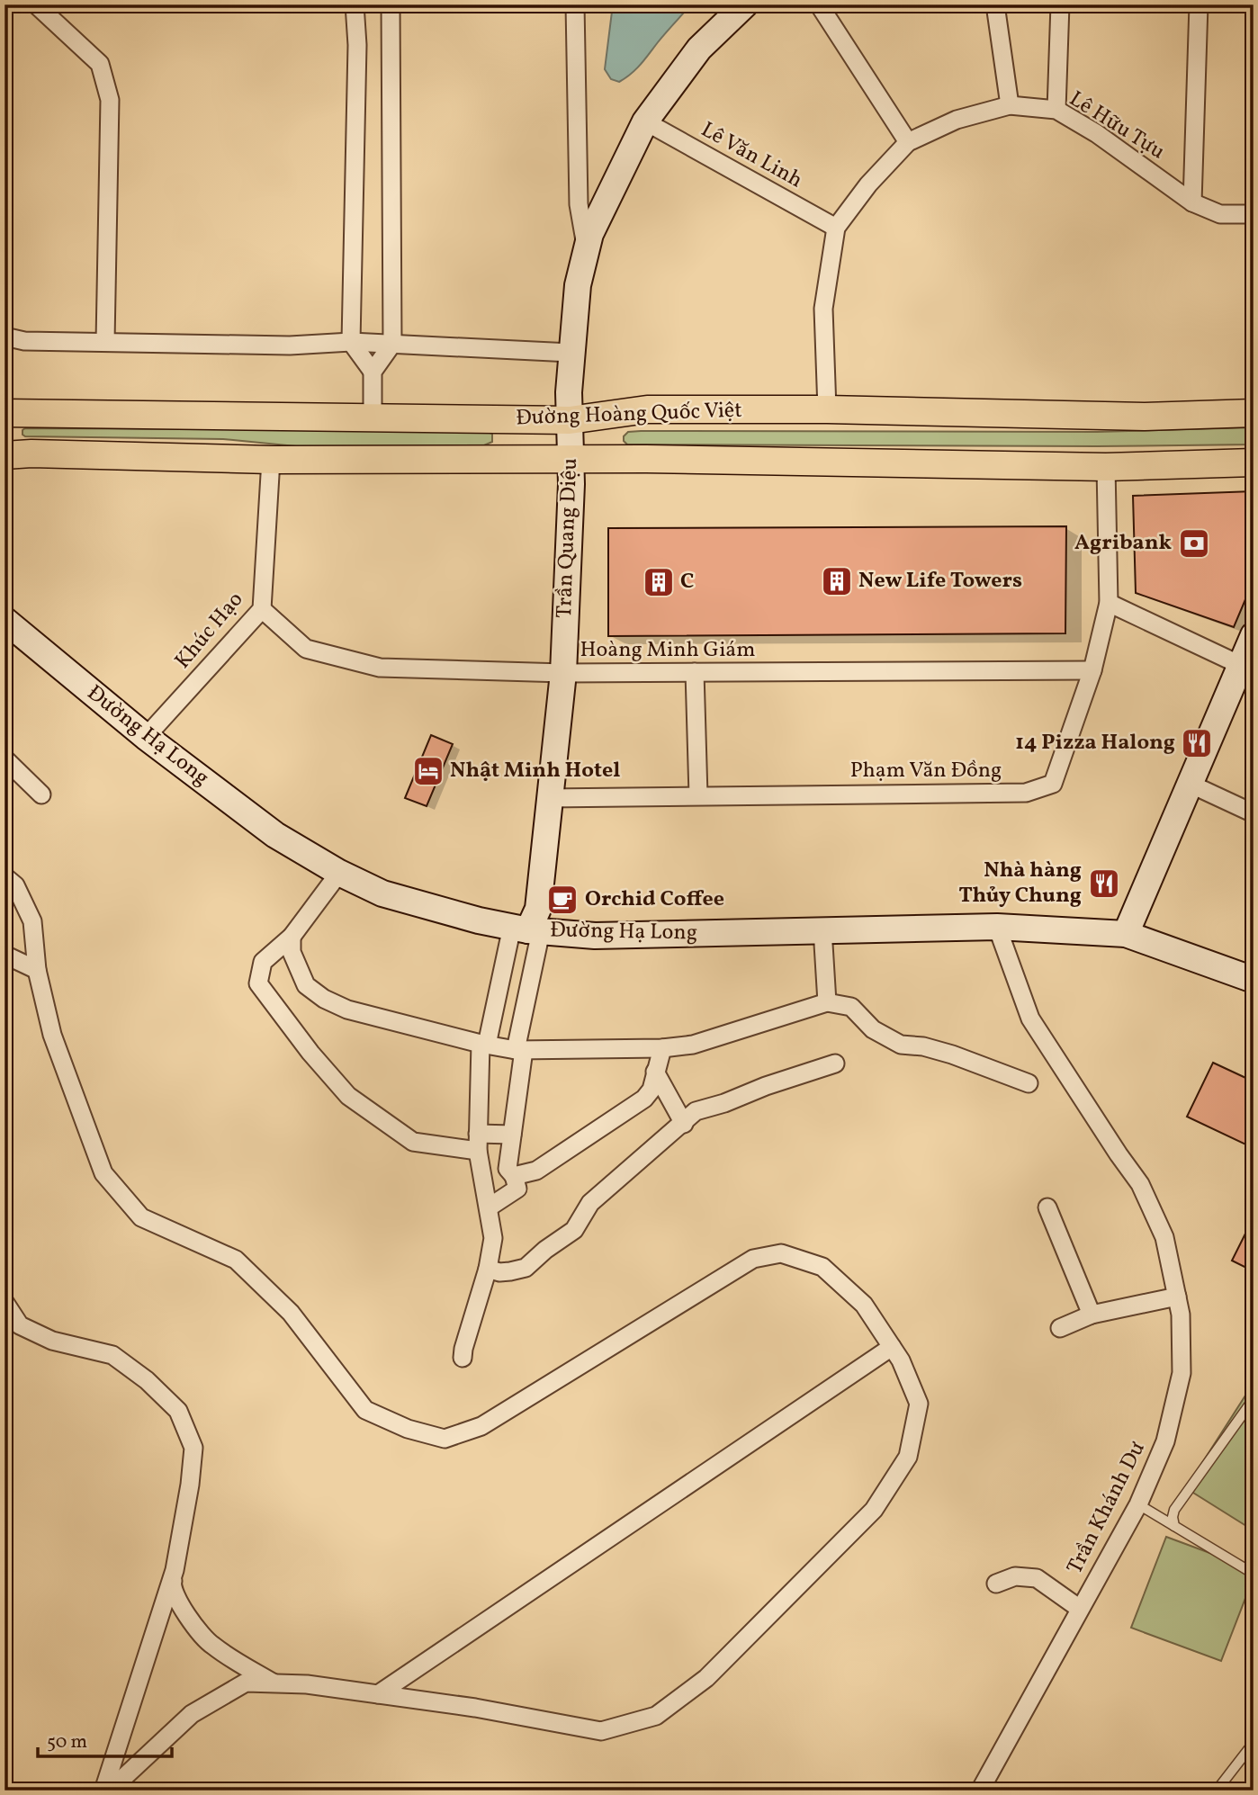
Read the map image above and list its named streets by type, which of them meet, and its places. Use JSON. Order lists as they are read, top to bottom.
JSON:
{
  "streets": {
    "main road": ["Đường Hoàng Quốc Việt", "Trần Quang Diệu", "Đường Hạ Long"],
    "street": [
      "Lê Hữu Tựu",
      "Lê Văn Linh",
      "Khúc Hạo",
      "Hoàng Minh Giám",
      "Phạm Văn Đồng",
      "Trần Khánh Dư"
    ]
  },
  "crossings": [
    ["Lê Hữu Tựu", "Lê Văn Linh"],
    ["Lê Hữu Tựu", "Đường Hoàng Quốc Việt"],
    ["Lê Văn Linh", "Trần Quang Diệu"],
    ["Đường Hoàng Quốc Việt", "Trần Quang Diệu"],
    ["Đường Hoàng Quốc Việt", "Khúc Hạo"],
    ["Đường Hoàng Quốc Việt", "Phạm Văn Đồng"],
    ["Trần Quang Diệu", "Hoàng Minh Giám"],
    ["Trần Quang Diệu", "Đường Hạ Long"],
    ["Trần Quang Diệu", "Phạm Văn Đồng"],
    ["Khúc Hạo", "Hoàng Minh Giám"],
    ["Khúc Hạo", "Đường Hạ Long"],
    ["Hoàng Minh Giám", "Phạm Văn Đồng"],
    ["Đường Hạ Long", "Trần Khánh Dư"]
  ],
  "places": {
    "bank": ["Agribank"],
    "building": ["New Life Towers", "C"],
    "restaurant": ["14 Pizza Halong", "Nhà hàng Thủy Chung"],
    "hotel": ["Nhật Minh Hotel"],
    "cafe": ["Orchid Coffee"]
  },
  "scale_bar": "50 m"
}
